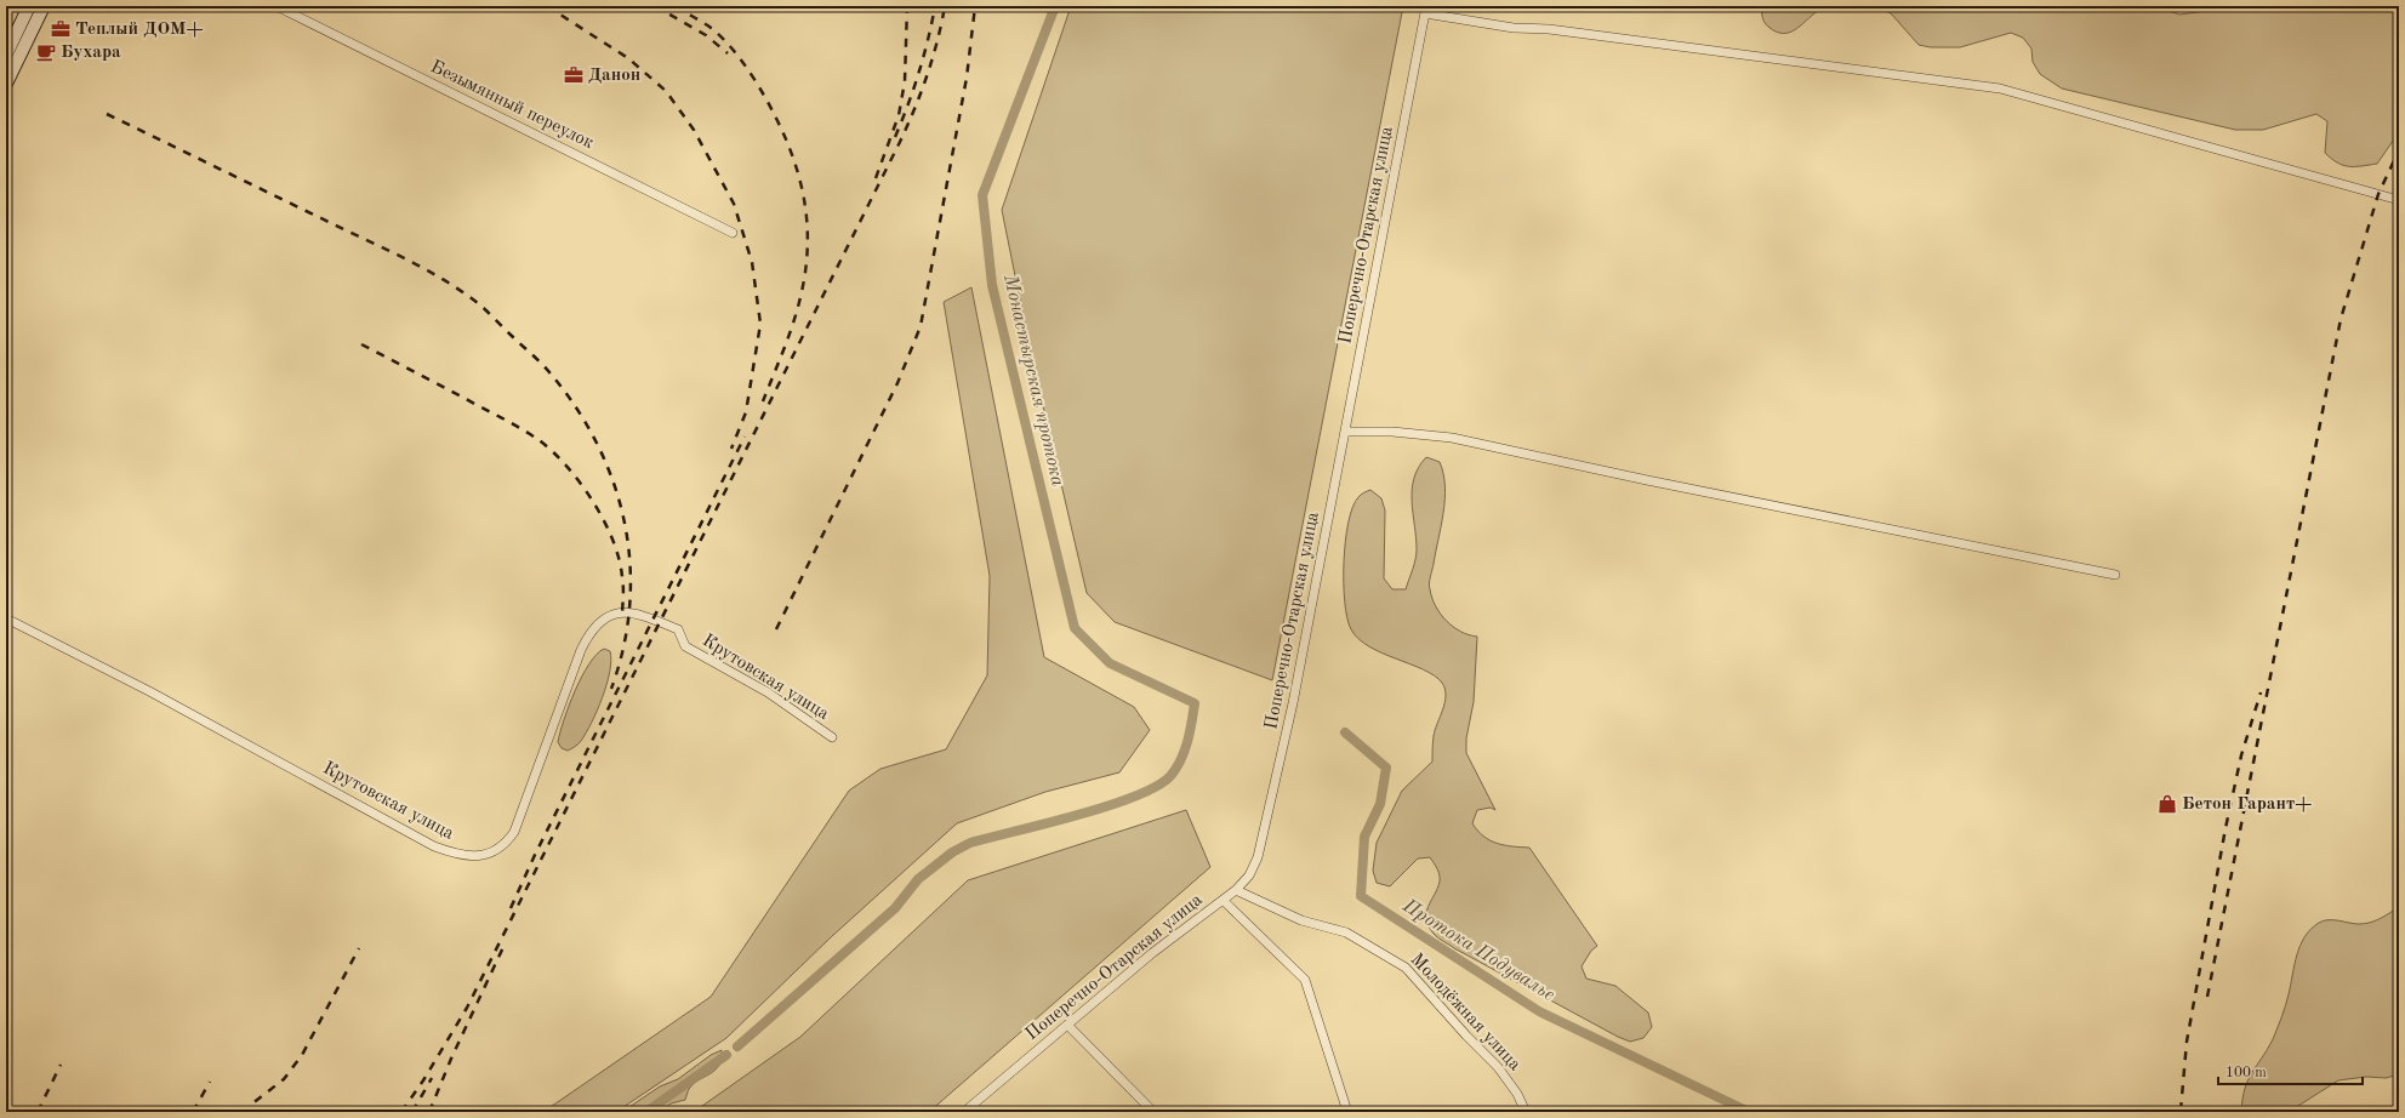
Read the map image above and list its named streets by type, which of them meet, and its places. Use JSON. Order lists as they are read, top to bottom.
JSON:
{
  "streets": {
    "street": [
      "Безымянный переулок",
      "Поперечно-Отарская улица",
      "Крутовская улица",
      "Молодёжная улица"
    ]
  },
  "crossings": [
    ["Поперечно-Отарская улица", "Молодёжная улица"]
  ],
  "water": ["Монастырская протока", "Протока Подувалье"],
  "places": {
    "office": ["Теплый ДОМ+", "Данон"],
    "cafe": ["Бухара"],
    "shop": ["Бетон Гарант+"]
  },
  "scale_bar": "100 m"
}
